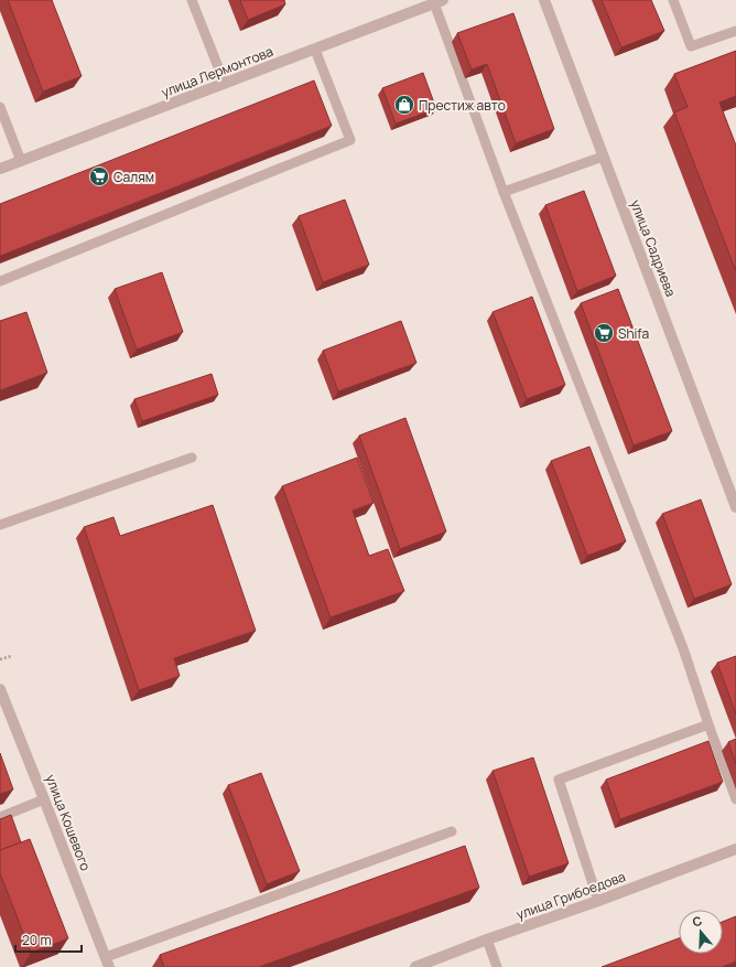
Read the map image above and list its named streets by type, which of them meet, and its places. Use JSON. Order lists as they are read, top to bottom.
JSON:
{
  "streets": {
    "street": [
      "улица Лермонтова",
      "улица Садриева",
      "улица Кошевого",
      "улица Грибоедова"
    ]
  },
  "places": {
    "shop": ["Престиж авто"],
    "supermarket": ["Салям", "Shifa"]
  },
  "scale_bar": "20 m",
  "north": "top"
}
